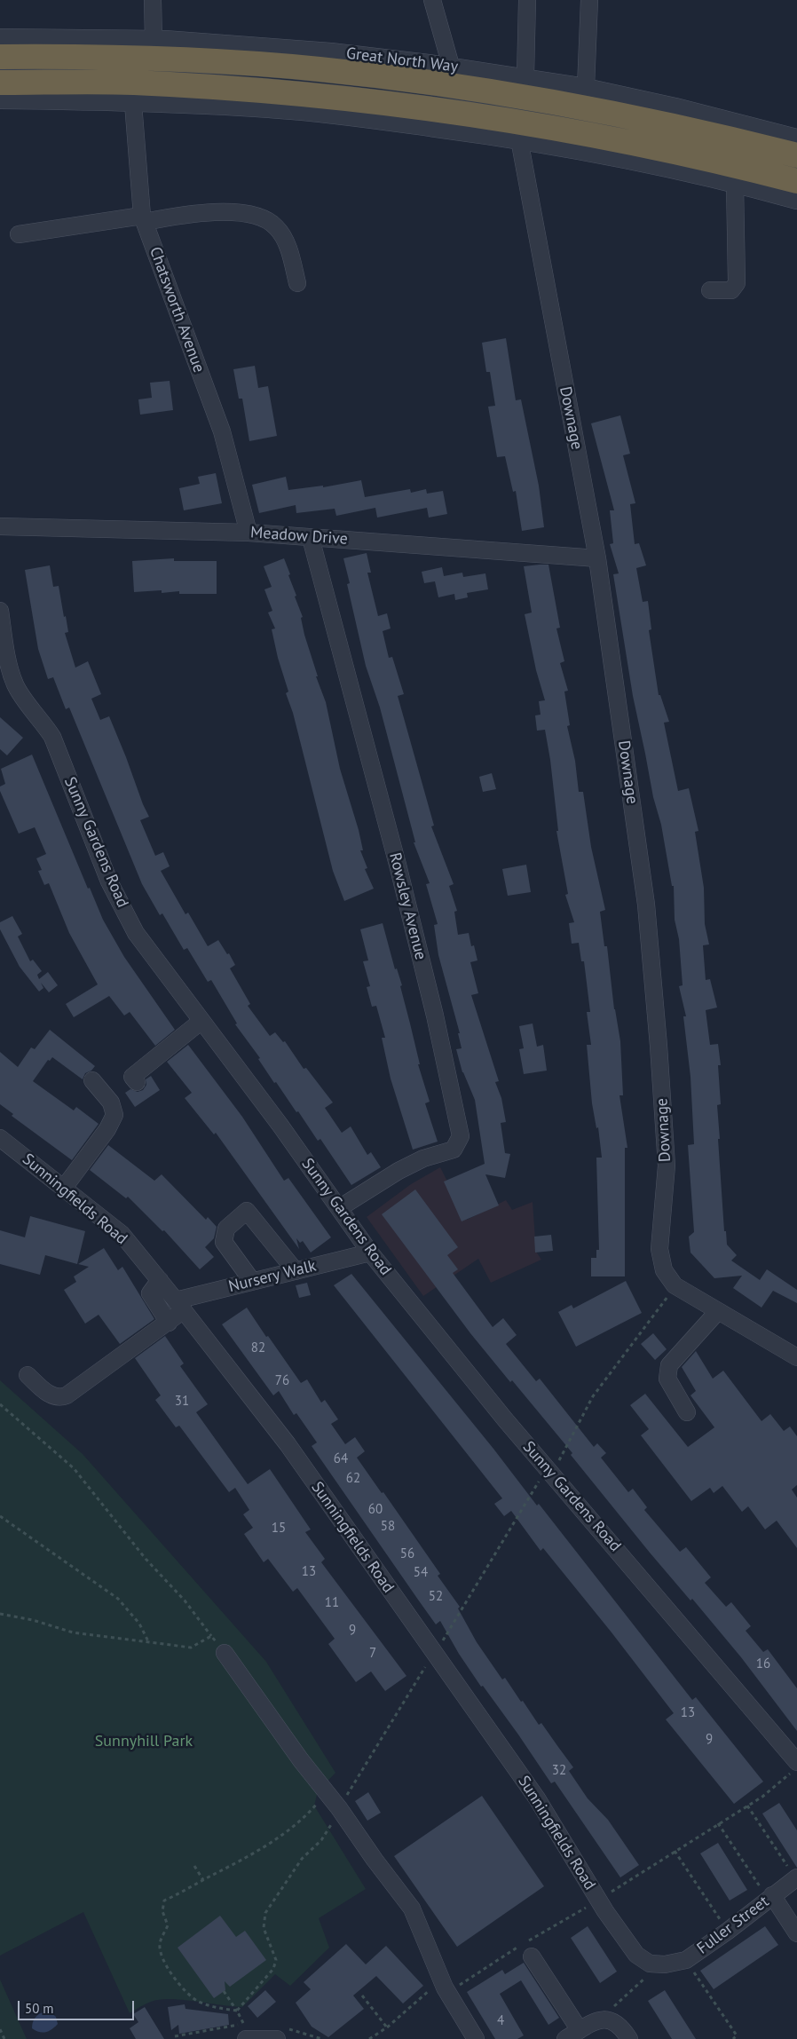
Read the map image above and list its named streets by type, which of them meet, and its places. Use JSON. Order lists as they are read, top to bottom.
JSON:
{
  "streets": {
    "highway": ["Great North Way"],
    "street": [
      "Chatsworth Avenue",
      "Downage",
      "Meadow Drive",
      "Sunny Gardens Road",
      "Rowsley Avenue",
      "Sunningfields Road",
      "Nursery Walk",
      "Fuller Street"
    ]
  },
  "crossings": [
    ["Chatsworth Avenue", "Meadow Drive"],
    ["Downage", "Meadow Drive"],
    ["Meadow Drive", "Rowsley Avenue"],
    ["Sunny Gardens Road", "Rowsley Avenue"],
    ["Sunny Gardens Road", "Nursery Walk"],
    ["Sunningfields Road", "Nursery Walk"],
    ["Sunningfields Road", "Fuller Street"]
  ],
  "parks": ["Sunnyhill Park"],
  "house_numbers": [
    "82",
    "76",
    "31",
    "64",
    "62",
    "60",
    "58",
    "15",
    "56",
    "13",
    "54",
    "52",
    "11",
    "9",
    "7",
    "16",
    "13",
    "9",
    "32",
    "4"
  ],
  "scale_bar": "50 m"
}
